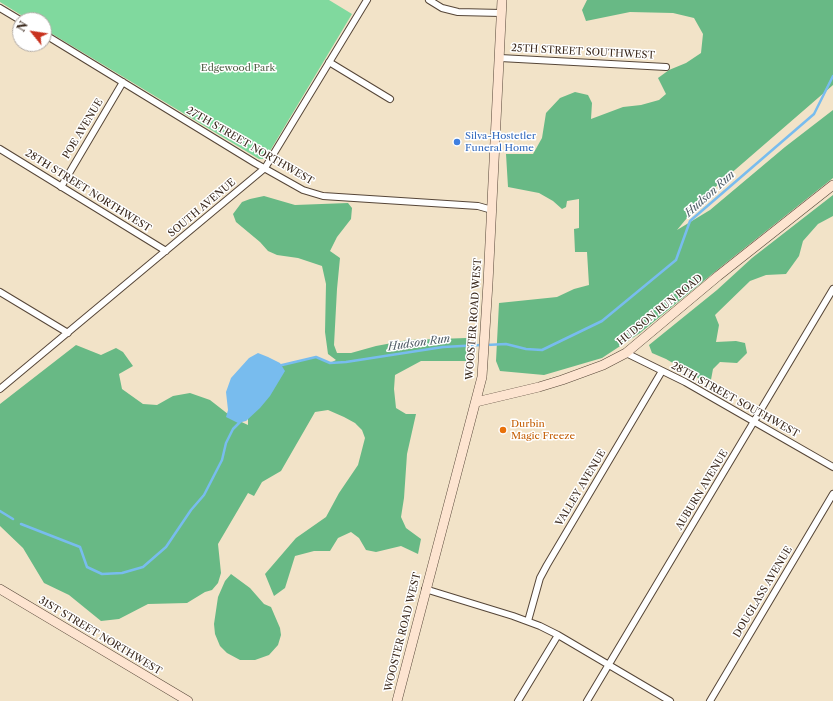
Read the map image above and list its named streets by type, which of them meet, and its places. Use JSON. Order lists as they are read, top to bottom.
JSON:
{
  "streets": {
    "main road": ["HUDSON RUN ROAD", "WOOSTER ROAD WEST", "31ST STREET NORTHWEST"],
    "street": [
      "25TH STREET SOUTHWEST",
      "POE AVENUE",
      "27TH STREET NORTHWEST",
      "28TH STREET NORTHWEST",
      "SOUTH AVENUE",
      "28TH STREET SOUTHWEST",
      "VALLEY AVENUE",
      "AUBURN AVENUE",
      "DOUGLASS AVENUE"
    ]
  },
  "crossings": [
    ["25TH STREET SOUTHWEST", "WOOSTER ROAD WEST"],
    ["POE AVENUE", "27TH STREET NORTHWEST"],
    ["POE AVENUE", "28TH STREET NORTHWEST"],
    ["27TH STREET NORTHWEST", "SOUTH AVENUE"],
    ["27TH STREET NORTHWEST", "WOOSTER ROAD WEST"],
    ["28TH STREET NORTHWEST", "SOUTH AVENUE"],
    ["HUDSON RUN ROAD", "WOOSTER ROAD WEST"],
    ["HUDSON RUN ROAD", "28TH STREET SOUTHWEST"],
    ["28TH STREET SOUTHWEST", "VALLEY AVENUE"],
    ["28TH STREET SOUTHWEST", "AUBURN AVENUE"]
  ],
  "water": ["Hudson Run"],
  "parks": ["Edgewood Park"],
  "places": ["Silva-Hostetler Funeral Home", "Durbin Magic Freeze"],
  "north": "top left"
}
